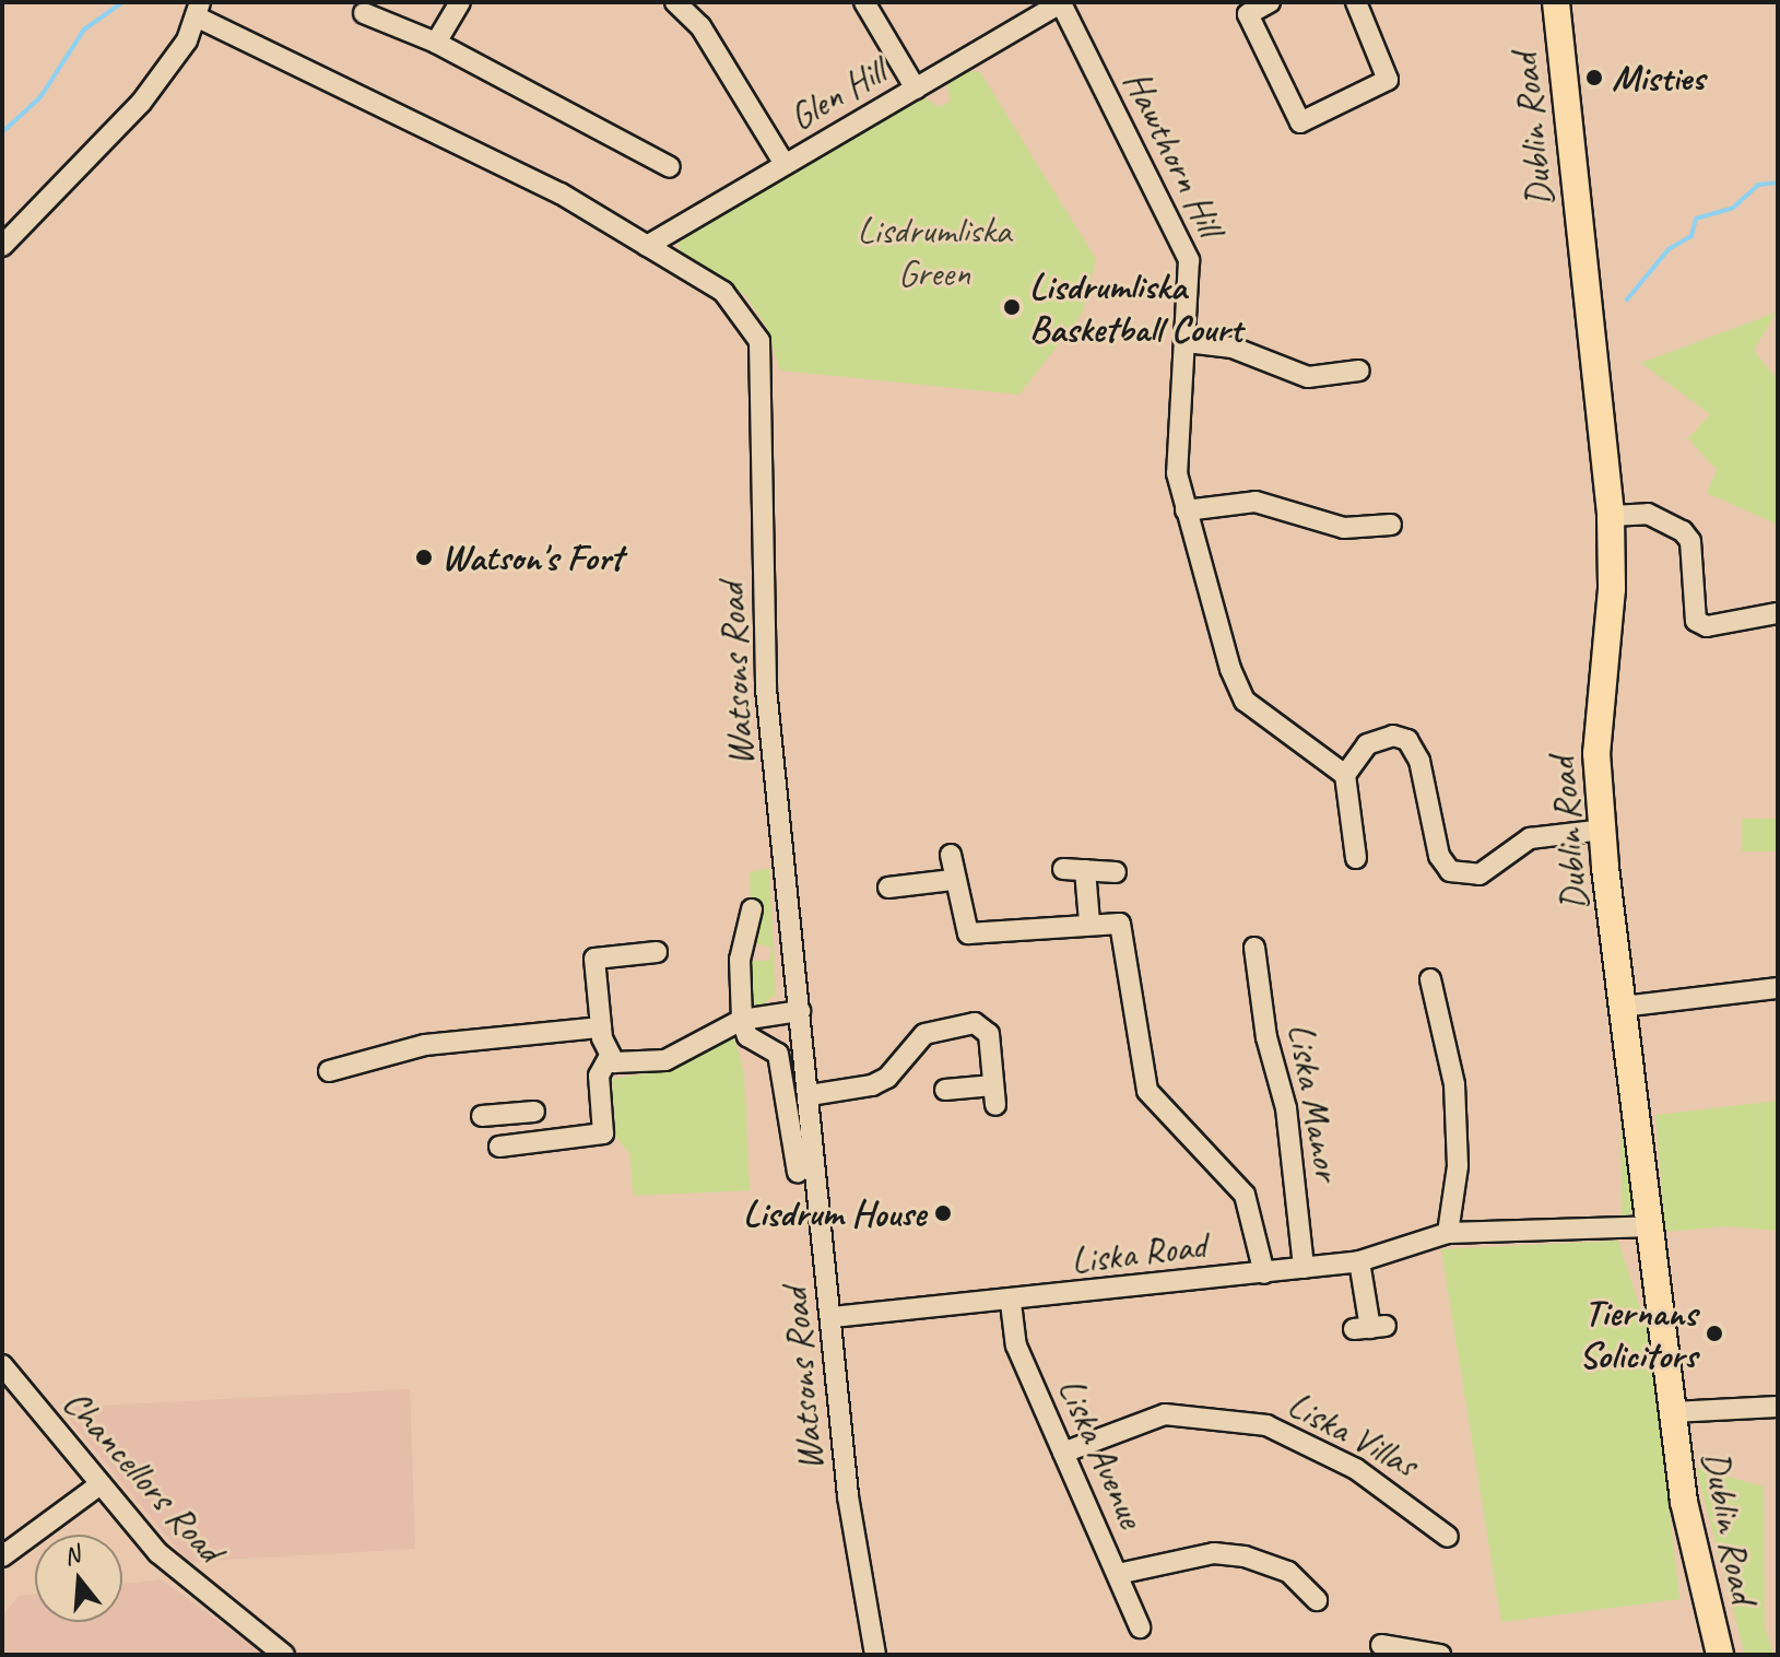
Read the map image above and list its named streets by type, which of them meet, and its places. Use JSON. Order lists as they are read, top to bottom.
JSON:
{
  "streets": {
    "main road": ["Dublin Road"],
    "street": [
      "Glen Hill",
      "Hawthorn Hill",
      "Watsons Road",
      "Liska Manor",
      "Liska Road",
      "Liska Villas",
      "Liska Avenue",
      "Chancellors Road"
    ]
  },
  "crossings": [
    ["Glen Hill", "Hawthorn Hill"],
    ["Glen Hill", "Watsons Road"],
    ["Dublin Road", "Liska Road"],
    ["Watsons Road", "Liska Road"],
    ["Liska Manor", "Liska Road"],
    ["Liska Road", "Liska Avenue"],
    ["Liska Villas", "Liska Avenue"]
  ],
  "parks": ["Lisdrumliska Green"],
  "places": [
    "Misties",
    "Lisdrumliska Basketball Court",
    "Watson's Fort",
    "Lisdrum House",
    "Tiernans Solicitors"
  ],
  "north": "top"
}
